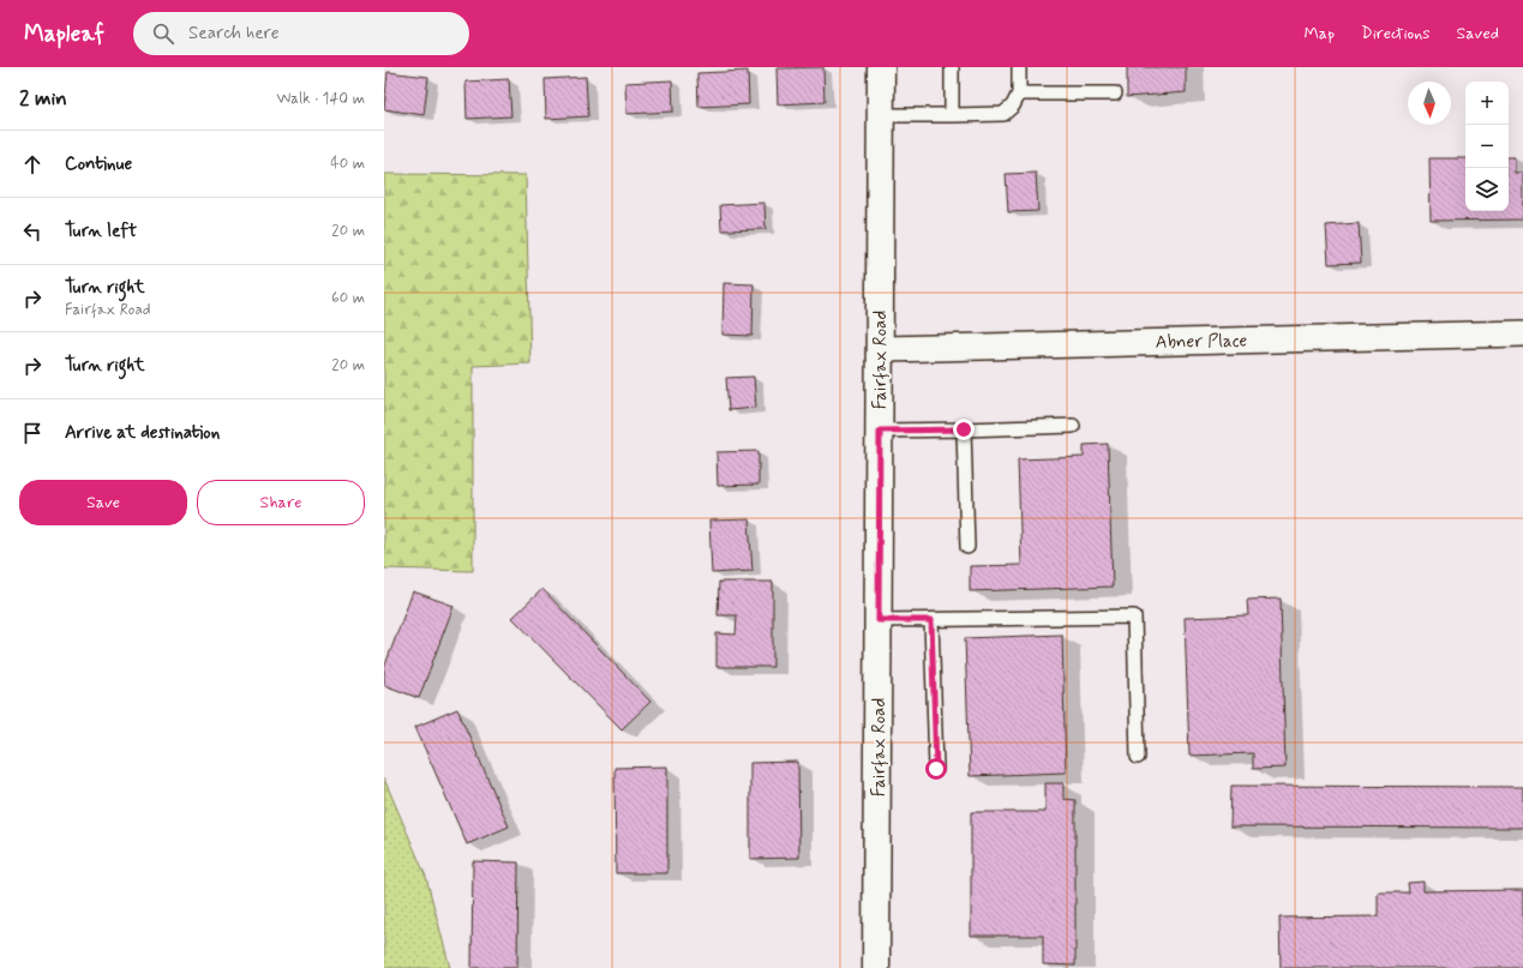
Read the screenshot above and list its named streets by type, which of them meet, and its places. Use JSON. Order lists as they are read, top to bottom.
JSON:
{
  "streets": {
    "street": ["Abner Place", "Fairfax Road"]
  },
  "crossings": [
    ["Abner Place", "Fairfax Road"]
  ],
  "north": "bottom",
  "page": {
    "header": "Mapleaf",
    "search": "Search here",
    "nav": ["Map", "Directions", "Saved"],
    "heading": ["2 min", "Walk · 140 m"],
    "map_buttons": ["+", "−"],
    "list": [
      ["Continue", "40 m"],
      ["Turn left", "20 m"],
      ["Turn right", "Fairfax Road", "60 m"],
      ["Turn right", "20 m"],
      "Arrive at destination"
    ],
    "buttons": ["Save", "Share"]
  }
}
